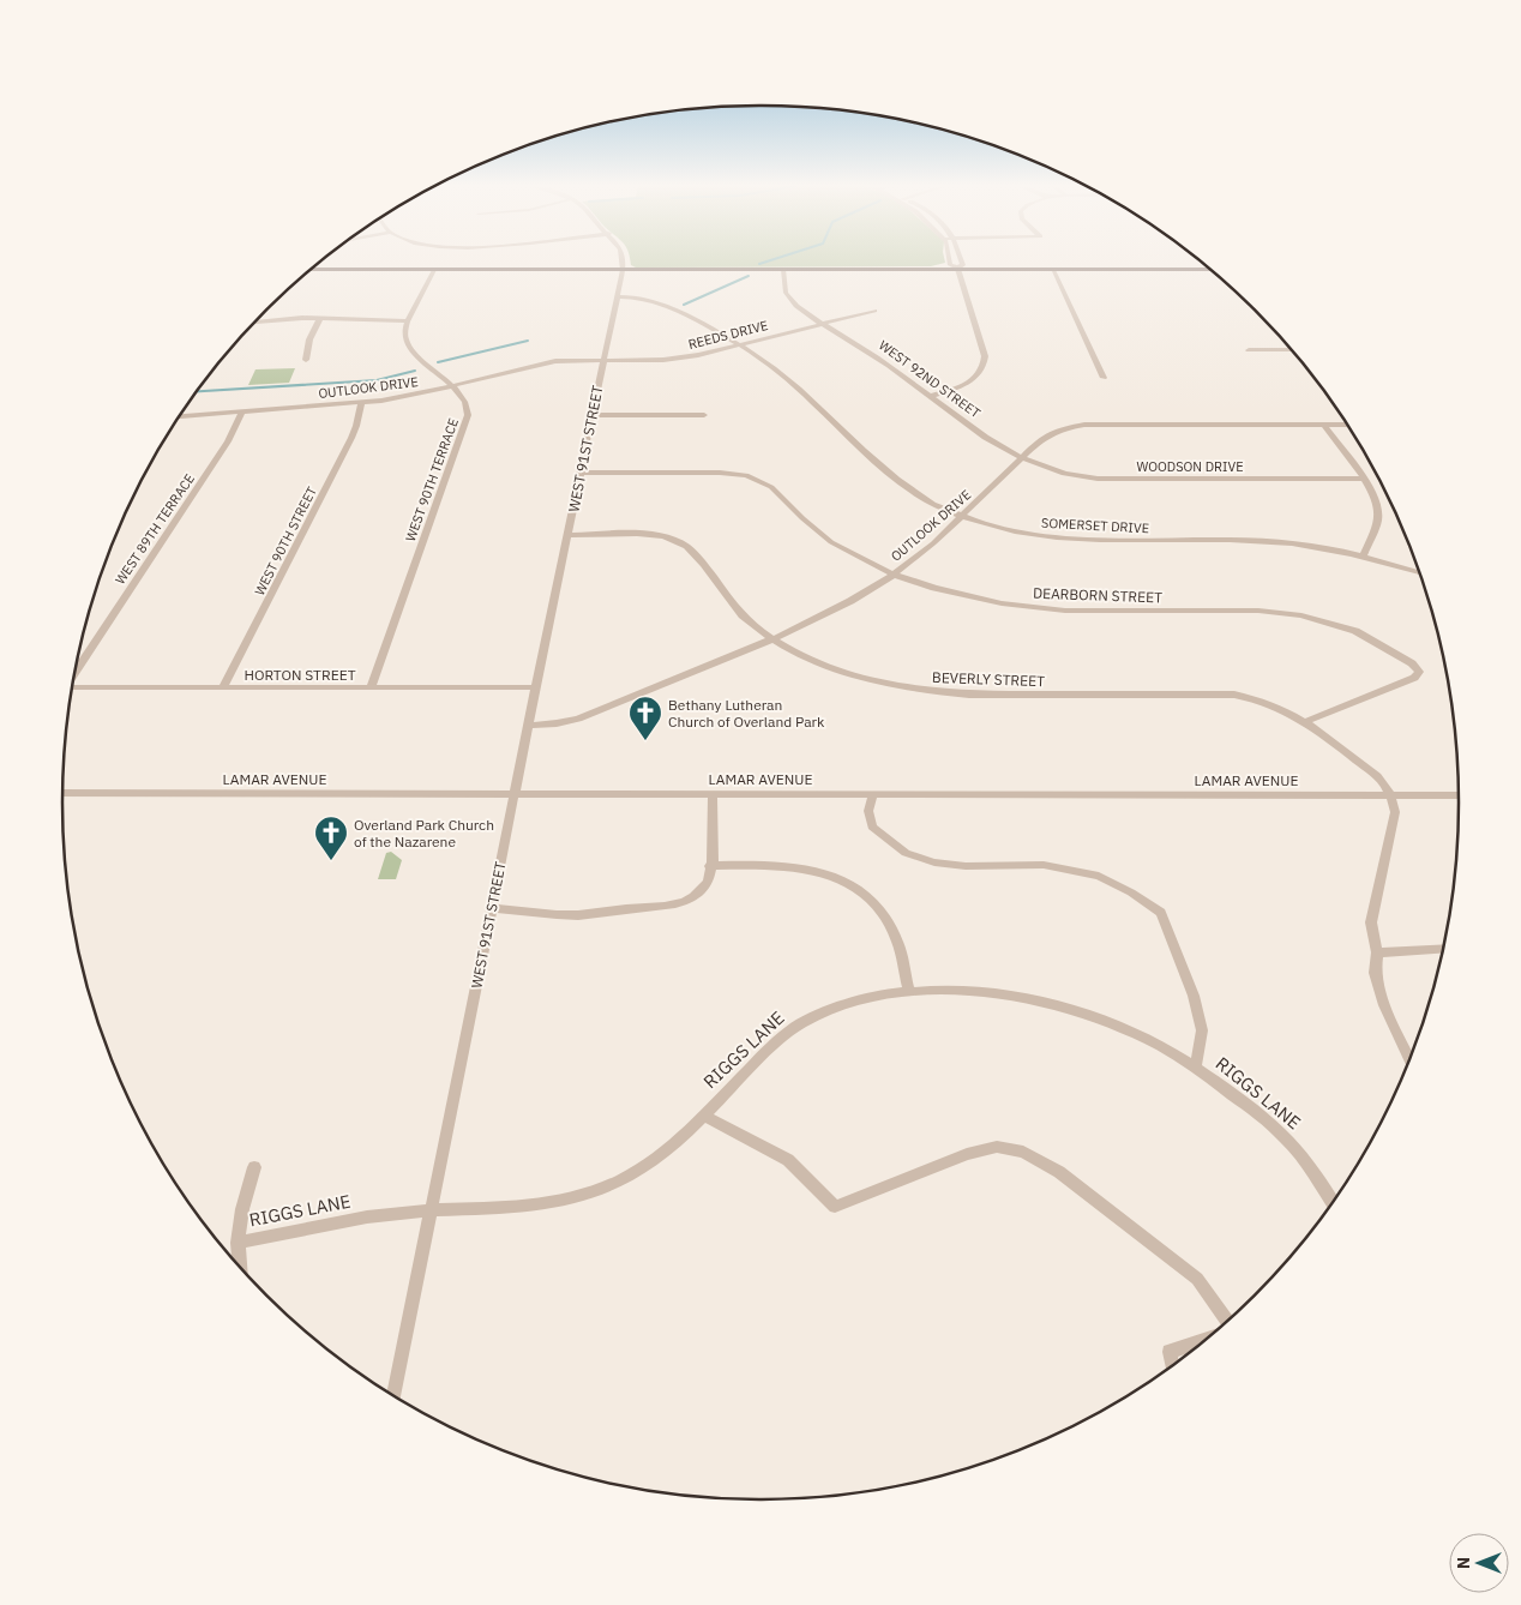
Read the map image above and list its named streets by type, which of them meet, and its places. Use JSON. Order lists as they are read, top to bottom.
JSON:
{
  "streets": {
    "street": [
      "REEDS DRIVE",
      "WEST 92ND STREET",
      "OUTLOOK DRIVE",
      "WEST 91ST STREET",
      "WOODSON DRIVE",
      "WEST 90TH TERRACE",
      "SOMERSET DRIVE",
      "WEST 89TH TERRACE",
      "WEST 90TH STREET",
      "DEARBORN STREET",
      "HORTON STREET",
      "BEVERLY STREET",
      "LAMAR AVENUE",
      "RIGGS LANE"
    ]
  },
  "crossings": [
    ["REEDS DRIVE", "WEST 92ND STREET"],
    ["REEDS DRIVE", "OUTLOOK DRIVE"],
    ["REEDS DRIVE", "WEST 91ST STREET"],
    ["REEDS DRIVE", "SOMERSET DRIVE"],
    ["WEST 92ND STREET", "OUTLOOK DRIVE"],
    ["WEST 92ND STREET", "WOODSON DRIVE"],
    ["OUTLOOK DRIVE", "WEST 91ST STREET"],
    ["OUTLOOK DRIVE", "WOODSON DRIVE"],
    ["OUTLOOK DRIVE", "WEST 90TH TERRACE"],
    ["OUTLOOK DRIVE", "SOMERSET DRIVE"],
    ["OUTLOOK DRIVE", "WEST 89TH TERRACE"],
    ["OUTLOOK DRIVE", "WEST 90TH STREET"],
    ["OUTLOOK DRIVE", "DEARBORN STREET"],
    ["OUTLOOK DRIVE", "BEVERLY STREET"],
    ["WEST 91ST STREET", "SOMERSET DRIVE"],
    ["WEST 91ST STREET", "DEARBORN STREET"],
    ["WEST 91ST STREET", "HORTON STREET"],
    ["WEST 91ST STREET", "BEVERLY STREET"],
    ["WEST 91ST STREET", "LAMAR AVENUE"],
    ["WEST 91ST STREET", "RIGGS LANE"],
    ["WEST 90TH TERRACE", "HORTON STREET"],
    ["WEST 90TH STREET", "HORTON STREET"],
    ["DEARBORN STREET", "BEVERLY STREET"],
    ["BEVERLY STREET", "LAMAR AVENUE"]
  ],
  "places": {
    "church": ["Bethany Lutheran Church of Overland Park", "Overland Park Church of the Nazarene"]
  },
  "north": "left"
}
